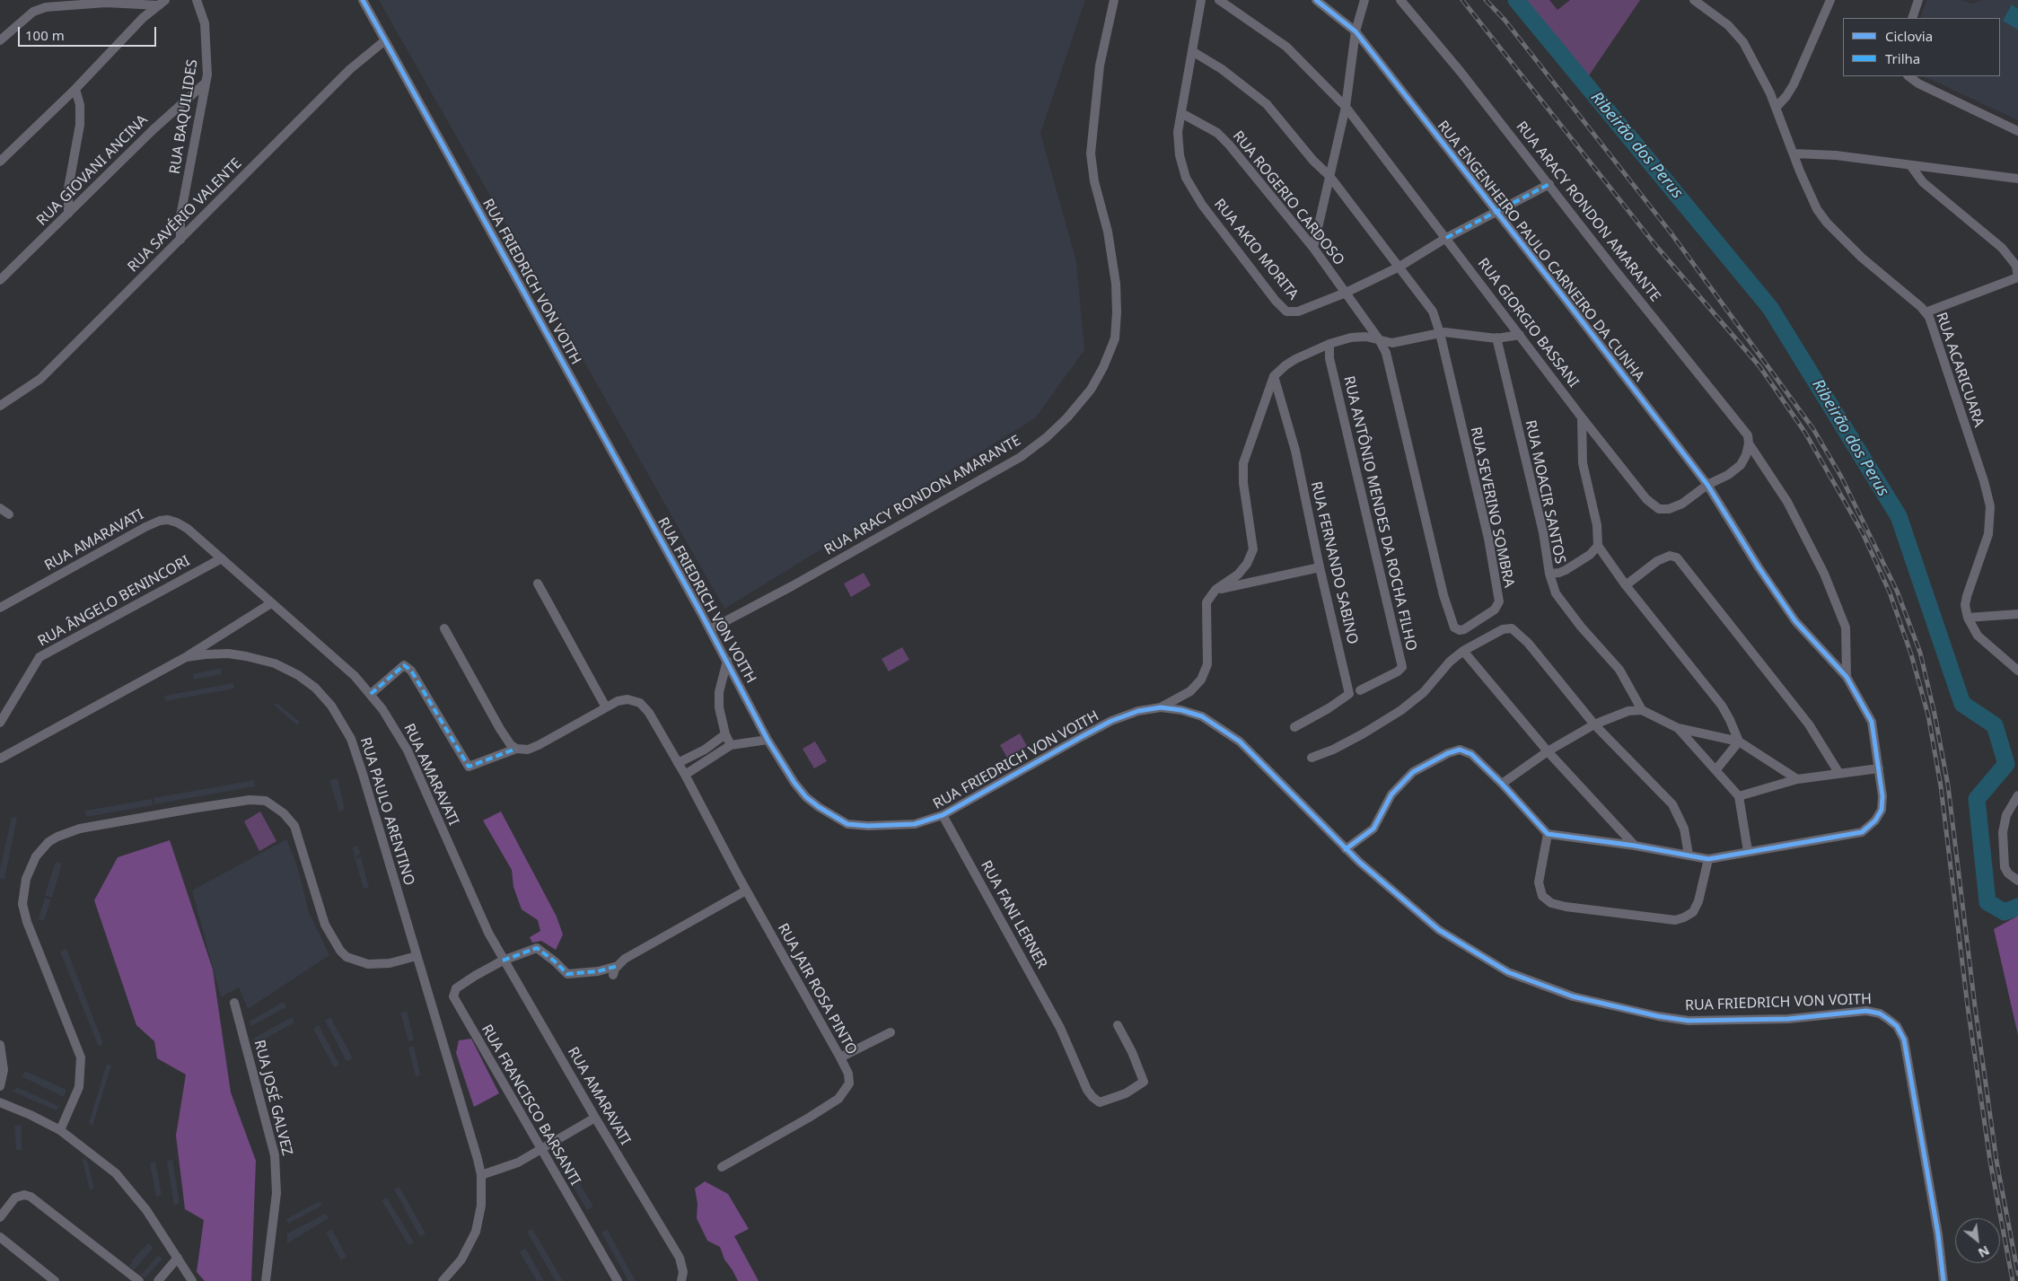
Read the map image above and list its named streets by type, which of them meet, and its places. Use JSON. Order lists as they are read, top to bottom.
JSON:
{
  "streets": {
    "street": [
      "RUA BAQUILIDES",
      "RUA GIOVANI ANCINA",
      "RUA ROGERIO CARDOSO",
      "RUA ARACY RONDON AMARANTE",
      "RUA SAVÉRIO VALENTE",
      "RUA AKIO MORITA",
      "RUA ENGENHEIRO PAULO CARNEIRO DA CUNHA",
      "RUA FRIEDRICH VON VOITH",
      "RUA GIORGIO BASSANI",
      "RUA ACARICUARA",
      "RUA MOACIR SANTOS",
      "RUA SEVERINO SOMBRA",
      "RUA ANTÔNIO MENDES DA ROCHA FILHO",
      "RUA AMARAVATI",
      "RUA FERNANDO SABINO",
      "RUA ÂNGELO BENINCORI",
      "RUA PAULO ARENTINO",
      "RUA FANI LERNER",
      "RUA JAIR ROSA PINTO",
      "RUA JOSÉ GALVEZ",
      "RUA FRANCISCO BARSANTI"
    ]
  },
  "crossings": [
    ["RUA BAQUILIDES", "RUA GIOVANI ANCINA"],
    ["RUA BAQUILIDES", "RUA SAVÉRIO VALENTE"],
    ["RUA ROGERIO CARDOSO", "RUA AKIO MORITA"],
    ["RUA ROGERIO CARDOSO", "RUA SEVERINO SOMBRA"],
    ["RUA ARACY RONDON AMARANTE", "RUA AKIO MORITA"],
    ["RUA ARACY RONDON AMARANTE", "RUA ENGENHEIRO PAULO CARNEIRO DA CUNHA"],
    ["RUA ARACY RONDON AMARANTE", "RUA FRIEDRICH VON VOITH"],
    ["RUA SAVÉRIO VALENTE", "RUA FRIEDRICH VON VOITH"],
    ["RUA AKIO MORITA", "RUA ENGENHEIRO PAULO CARNEIRO DA CUNHA"],
    ["RUA AKIO MORITA", "RUA GIORGIO BASSANI"],
    ["RUA AKIO MORITA", "RUA SEVERINO SOMBRA"],
    ["RUA ENGENHEIRO PAULO CARNEIRO DA CUNHA", "RUA GIORGIO BASSANI"],
    ["RUA FRIEDRICH VON VOITH", "RUA FANI LERNER"],
    ["RUA AMARAVATI", "RUA ÂNGELO BENINCORI"],
    ["RUA AMARAVATI", "RUA JAIR ROSA PINTO"],
    ["RUA AMARAVATI", "RUA FRANCISCO BARSANTI"]
  ],
  "water": ["Ribeirão dos Perus"],
  "legend": ["Ciclovia", "Trilha"],
  "scale_bar": "100 m",
  "north": "bottom right"
}
